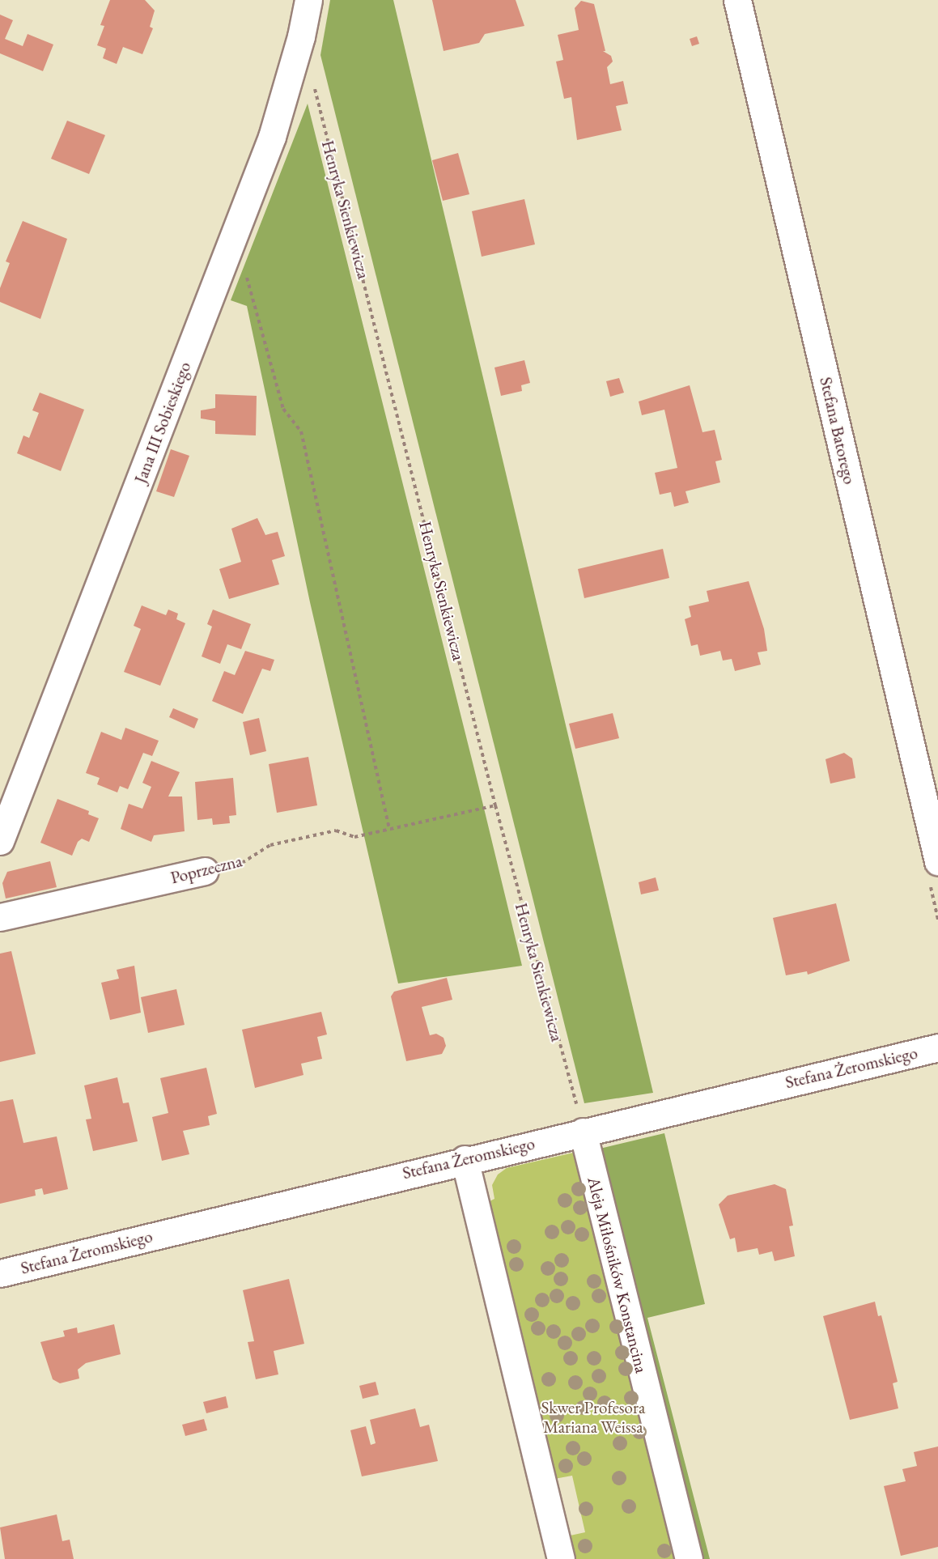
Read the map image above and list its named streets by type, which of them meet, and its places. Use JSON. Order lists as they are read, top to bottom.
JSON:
{
  "streets": {
    "street": [
      "Jana III Sobieskiego",
      "Stefana Batorego",
      "Poprzeczna",
      "Stefana Żeromskiego",
      "Aleja Miłośników Konstancina"
    ],
    "path": ["Henryka Sienkiewicza"]
  },
  "crossings": [
    ["Henryka Sienkiewicza", "Poprzeczna"],
    ["Henryka Sienkiewicza", "Stefana Żeromskiego"],
    ["Stefana Żeromskiego", "Aleja Miłośników Konstancina"]
  ],
  "parks": ["Skwer Profesora Mariana Weissa"]
}
